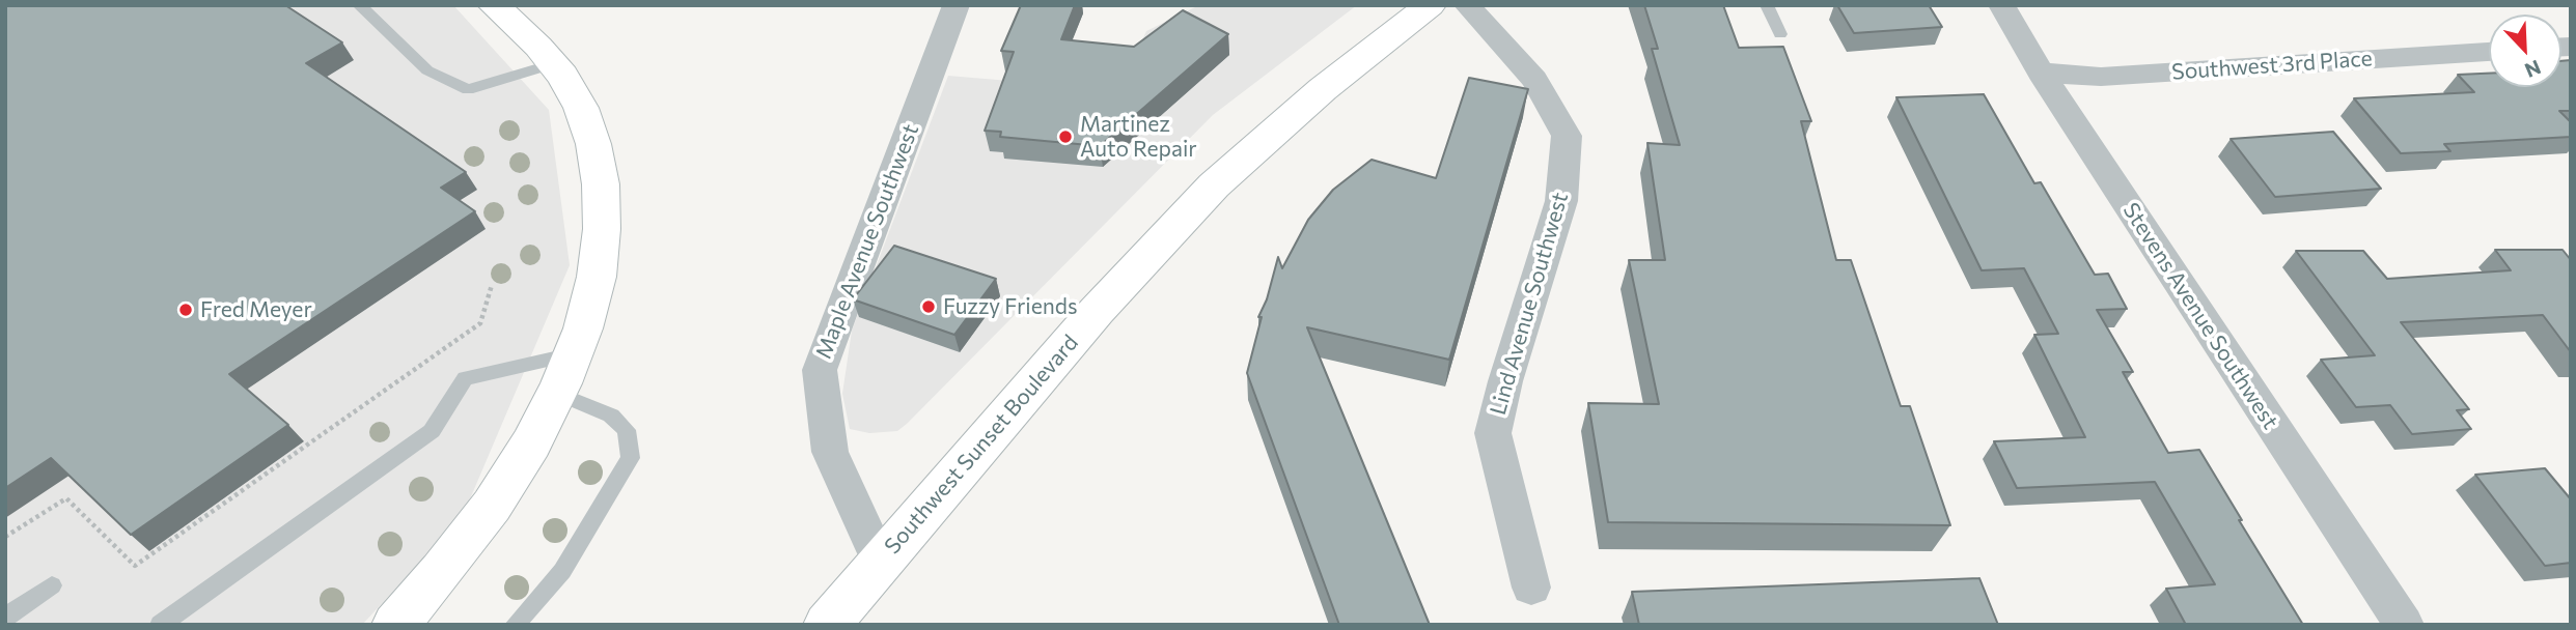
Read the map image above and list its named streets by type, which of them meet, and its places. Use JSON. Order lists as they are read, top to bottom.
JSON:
{
  "streets": {
    "main road": ["Southwest Sunset Boulevard"],
    "street": [
      "Southwest 3rd Place",
      "Maple Avenue Southwest",
      "Lind Avenue Southwest",
      "Stevens Avenue Southwest"
    ]
  },
  "crossings": [
    ["Southwest 3rd Place", "Stevens Avenue Southwest"],
    ["Maple Avenue Southwest", "Southwest Sunset Boulevard"]
  ],
  "places": ["Martinez Auto Repair", "Fuzzy Friends", "Fred Meyer"],
  "north": "bottom right"
}
